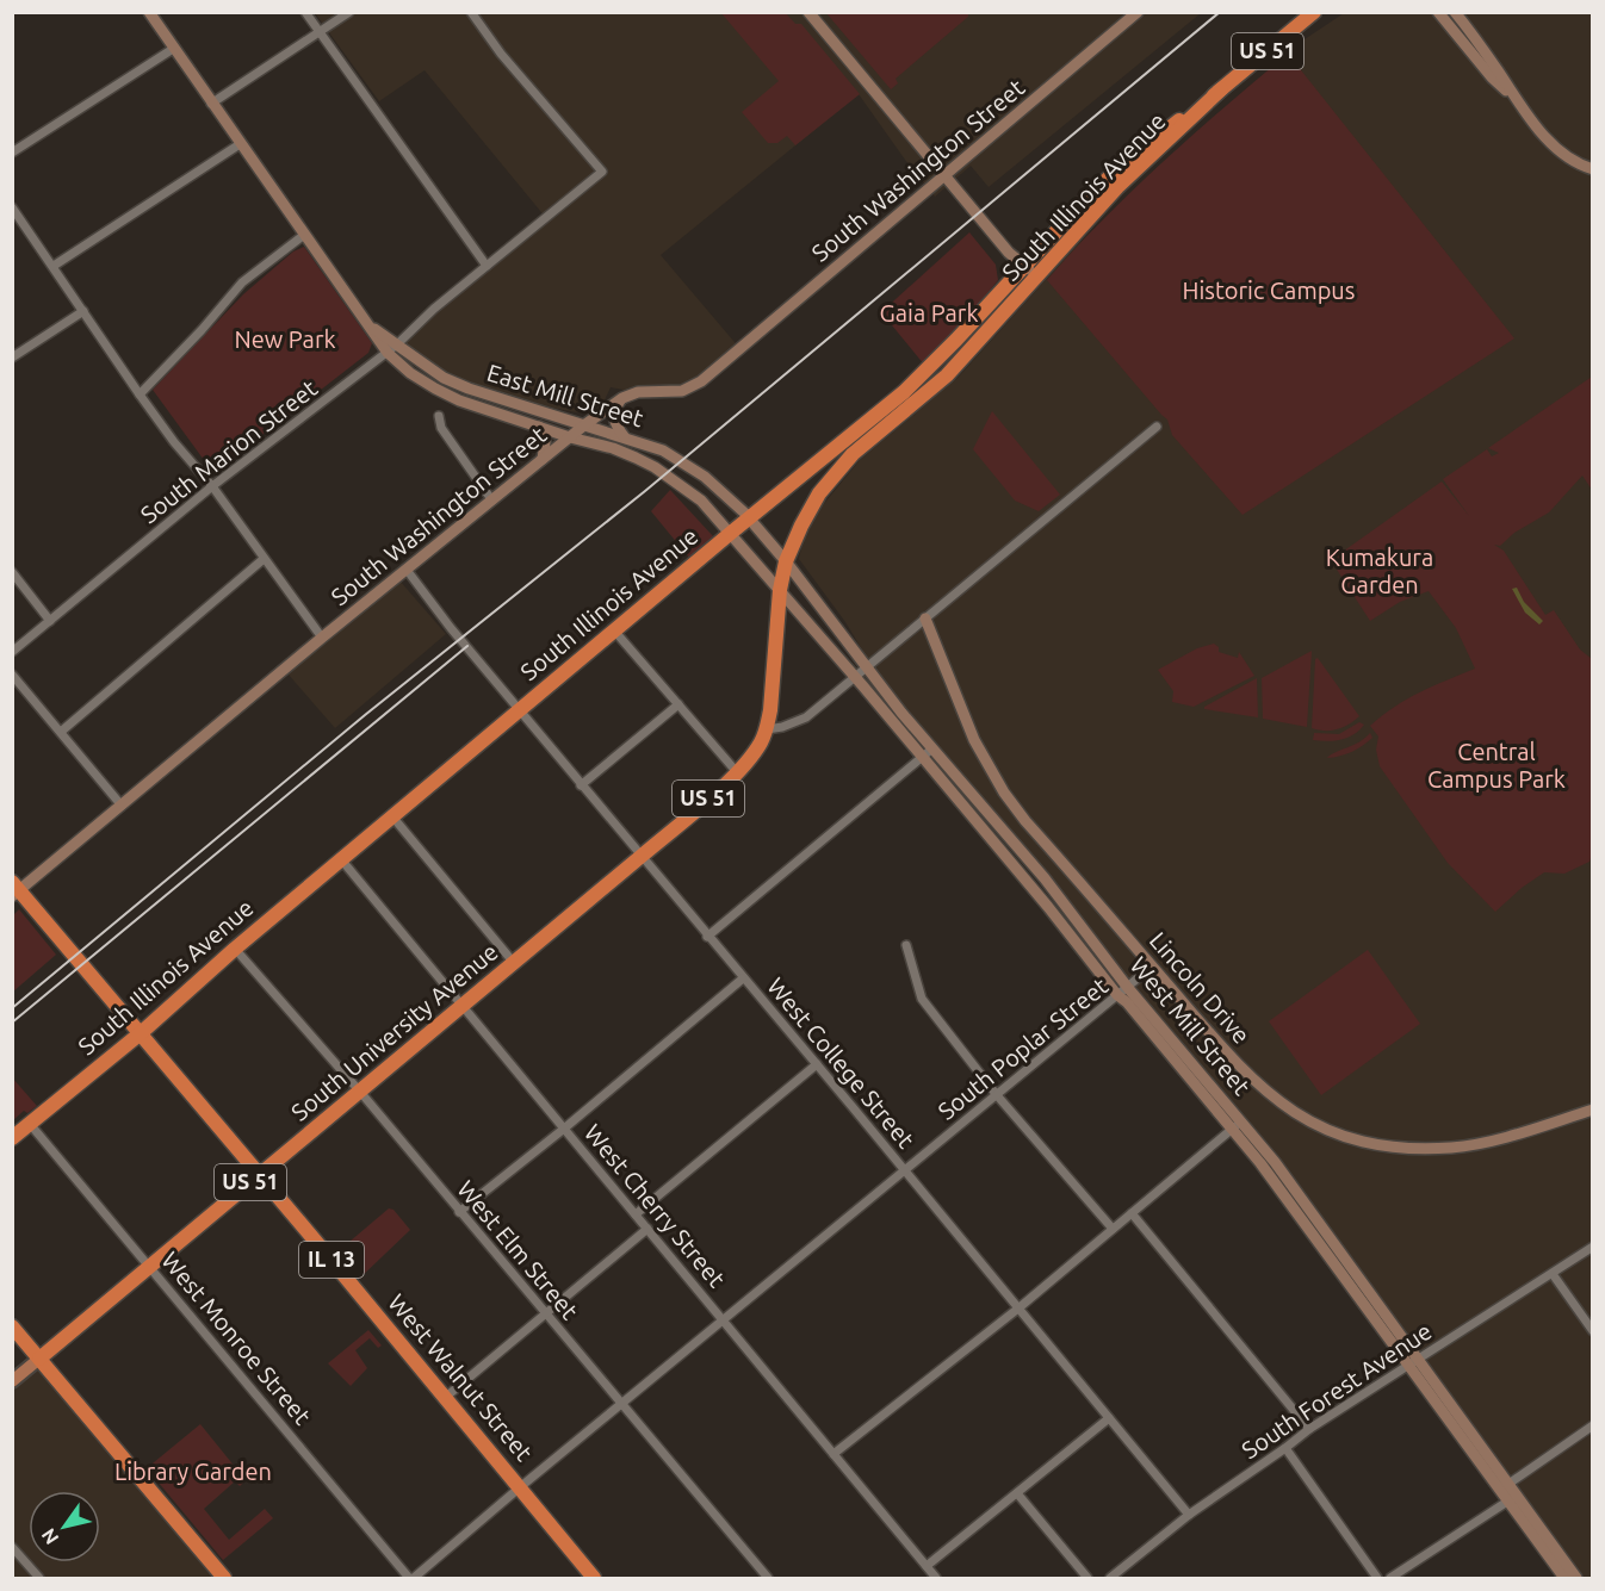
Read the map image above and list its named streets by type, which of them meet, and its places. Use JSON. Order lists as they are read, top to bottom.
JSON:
{
  "streets": {
    "highway": [
      "US 51",
      "South Illinois Avenue",
      "South University Avenue",
      "IL 13",
      "West Walnut Street"
    ],
    "main road": [
      "South Washington Street",
      "East Mill Street",
      "Lincoln Drive",
      "West Mill Street"
    ],
    "street": [
      "South Marion Street",
      "South Poplar Street",
      "West College Street",
      "West Cherry Street",
      "West Elm Street",
      "West Monroe Street",
      "South Forest Avenue"
    ]
  },
  "crossings": [
    ["US 51", "South University Avenue"],
    ["South Washington Street", "East Mill Street"],
    ["South Washington Street", "West College Street"],
    ["South Washington Street", "West Walnut Street"],
    ["South Illinois Avenue", "East Mill Street"],
    ["South Illinois Avenue", "West Mill Street"],
    ["South Illinois Avenue", "South University Avenue"],
    ["South Illinois Avenue", "West College Street"],
    ["South Illinois Avenue", "West Cherry Street"],
    ["South Illinois Avenue", "West Elm Street"],
    ["South Illinois Avenue", "West Monroe Street"],
    ["South Illinois Avenue", "West Walnut Street"],
    ["East Mill Street", "South Marion Street"],
    ["East Mill Street", "West Mill Street"],
    ["Lincoln Drive", "South Poplar Street"],
    ["West Mill Street", "South Poplar Street"],
    ["West Mill Street", "South Forest Avenue"],
    ["South University Avenue", "West College Street"],
    ["South University Avenue", "West Cherry Street"],
    ["South University Avenue", "West Elm Street"],
    ["South University Avenue", "West Monroe Street"],
    ["South University Avenue", "West Walnut Street"],
    ["South Poplar Street", "West College Street"],
    ["South Poplar Street", "West Cherry Street"],
    ["South Poplar Street", "West Elm Street"],
    ["South Poplar Street", "West Walnut Street"],
    ["West College Street", "South Forest Avenue"]
  ],
  "parks": [
    "Historic Campus",
    "Gaia Park",
    "New Park",
    "Kumakura Garden",
    "Central Campus Park",
    "Library Garden"
  ],
  "north": "bottom left"
}
